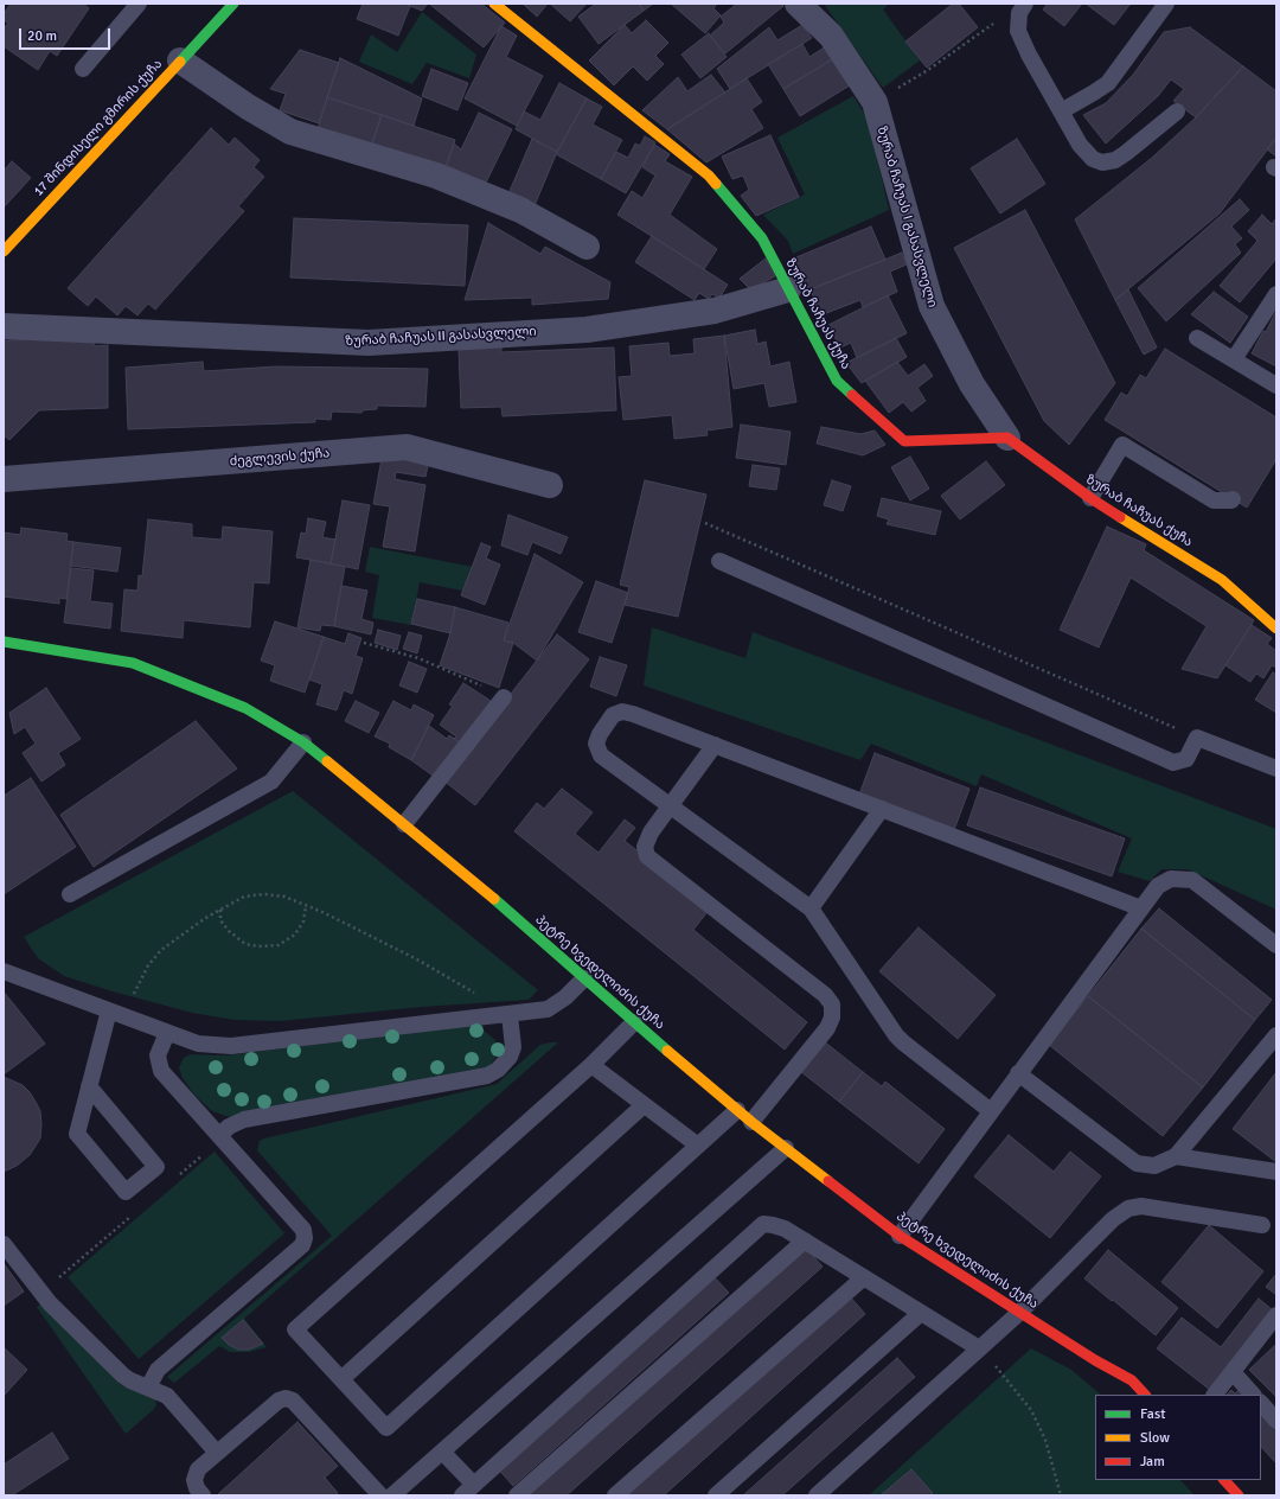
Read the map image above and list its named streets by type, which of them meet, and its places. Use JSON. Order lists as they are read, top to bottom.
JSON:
{
  "streets": {
    "street": [
      "17 შინდისელი გმირის ქუჩა",
      "ზურაბ ჩაჩუას I გასასვლელი",
      "ზურაბ ჩაჩუას ქუჩა",
      "ზურაბ ჩაჩუას II გასასვლელი",
      "ძეგლევის ქუჩა",
      "პეტრე ხვედელიძის ქუჩა"
    ]
  },
  "crossings": [
    ["ზურაბ ჩაჩუას I გასასვლელი", "ზურაბ ჩაჩუას ქუჩა"],
    ["ზურაბ ჩაჩუას ქუჩა", "ზურაბ ჩაჩუას II გასასვლელი"]
  ],
  "legend": ["Fast", "Slow", "Jam"],
  "scale_bar": "20 m"
}
